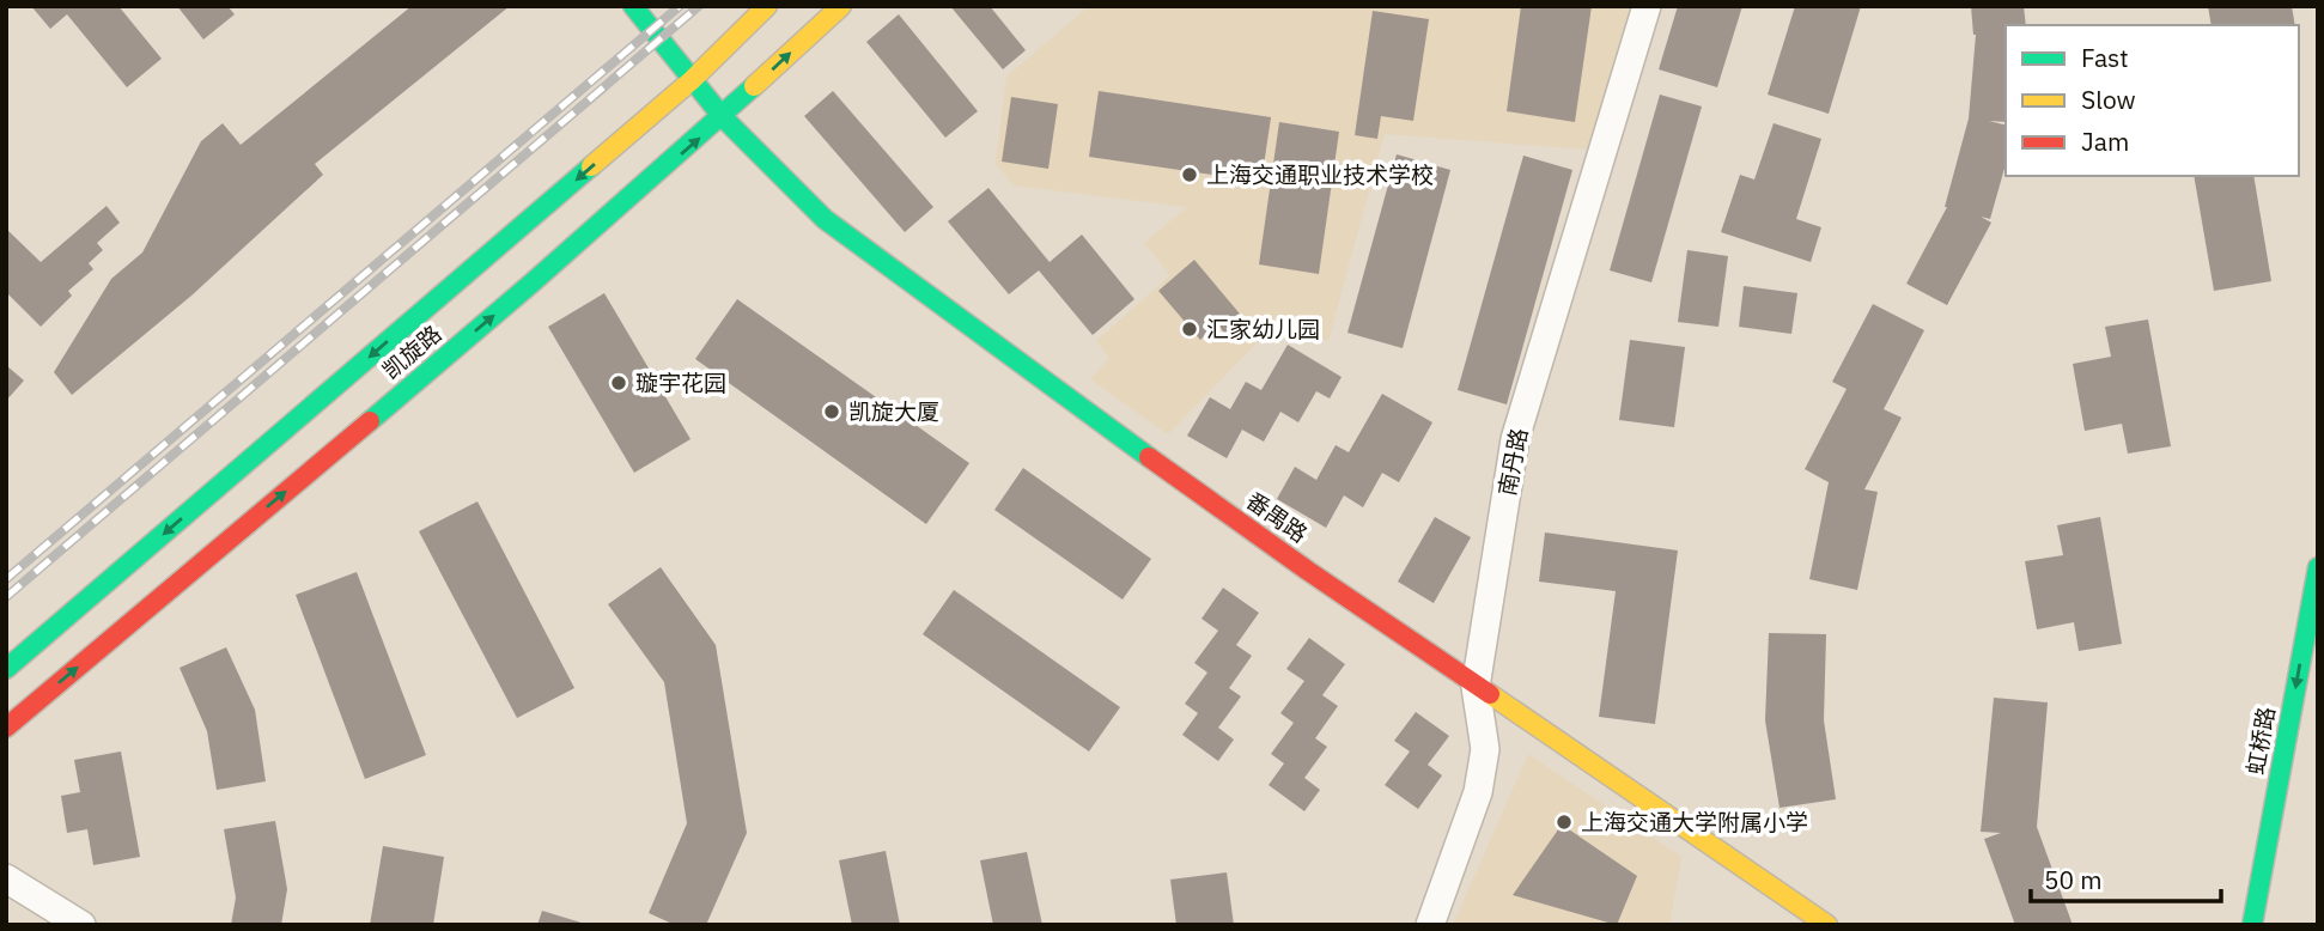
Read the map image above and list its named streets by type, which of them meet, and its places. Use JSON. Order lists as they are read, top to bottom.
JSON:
{
  "streets": {
    "street": [
      "凯旋路",
      "南丹路",
      "番禺路",
      "虹桥路"
    ]
  },
  "crossings": [
    ["凯旋路", "番禺路"],
    ["南丹路", "番禺路"]
  ],
  "one_way": ["虹桥路"],
  "places": [
    "上海交通职业技术学校",
    "汇家幼儿园",
    "璇宇花园",
    "凯旋大厦",
    "上海交通大学附属小学"
  ],
  "legend": ["Fast", "Slow", "Jam"],
  "scale_bar": "50 m"
}
